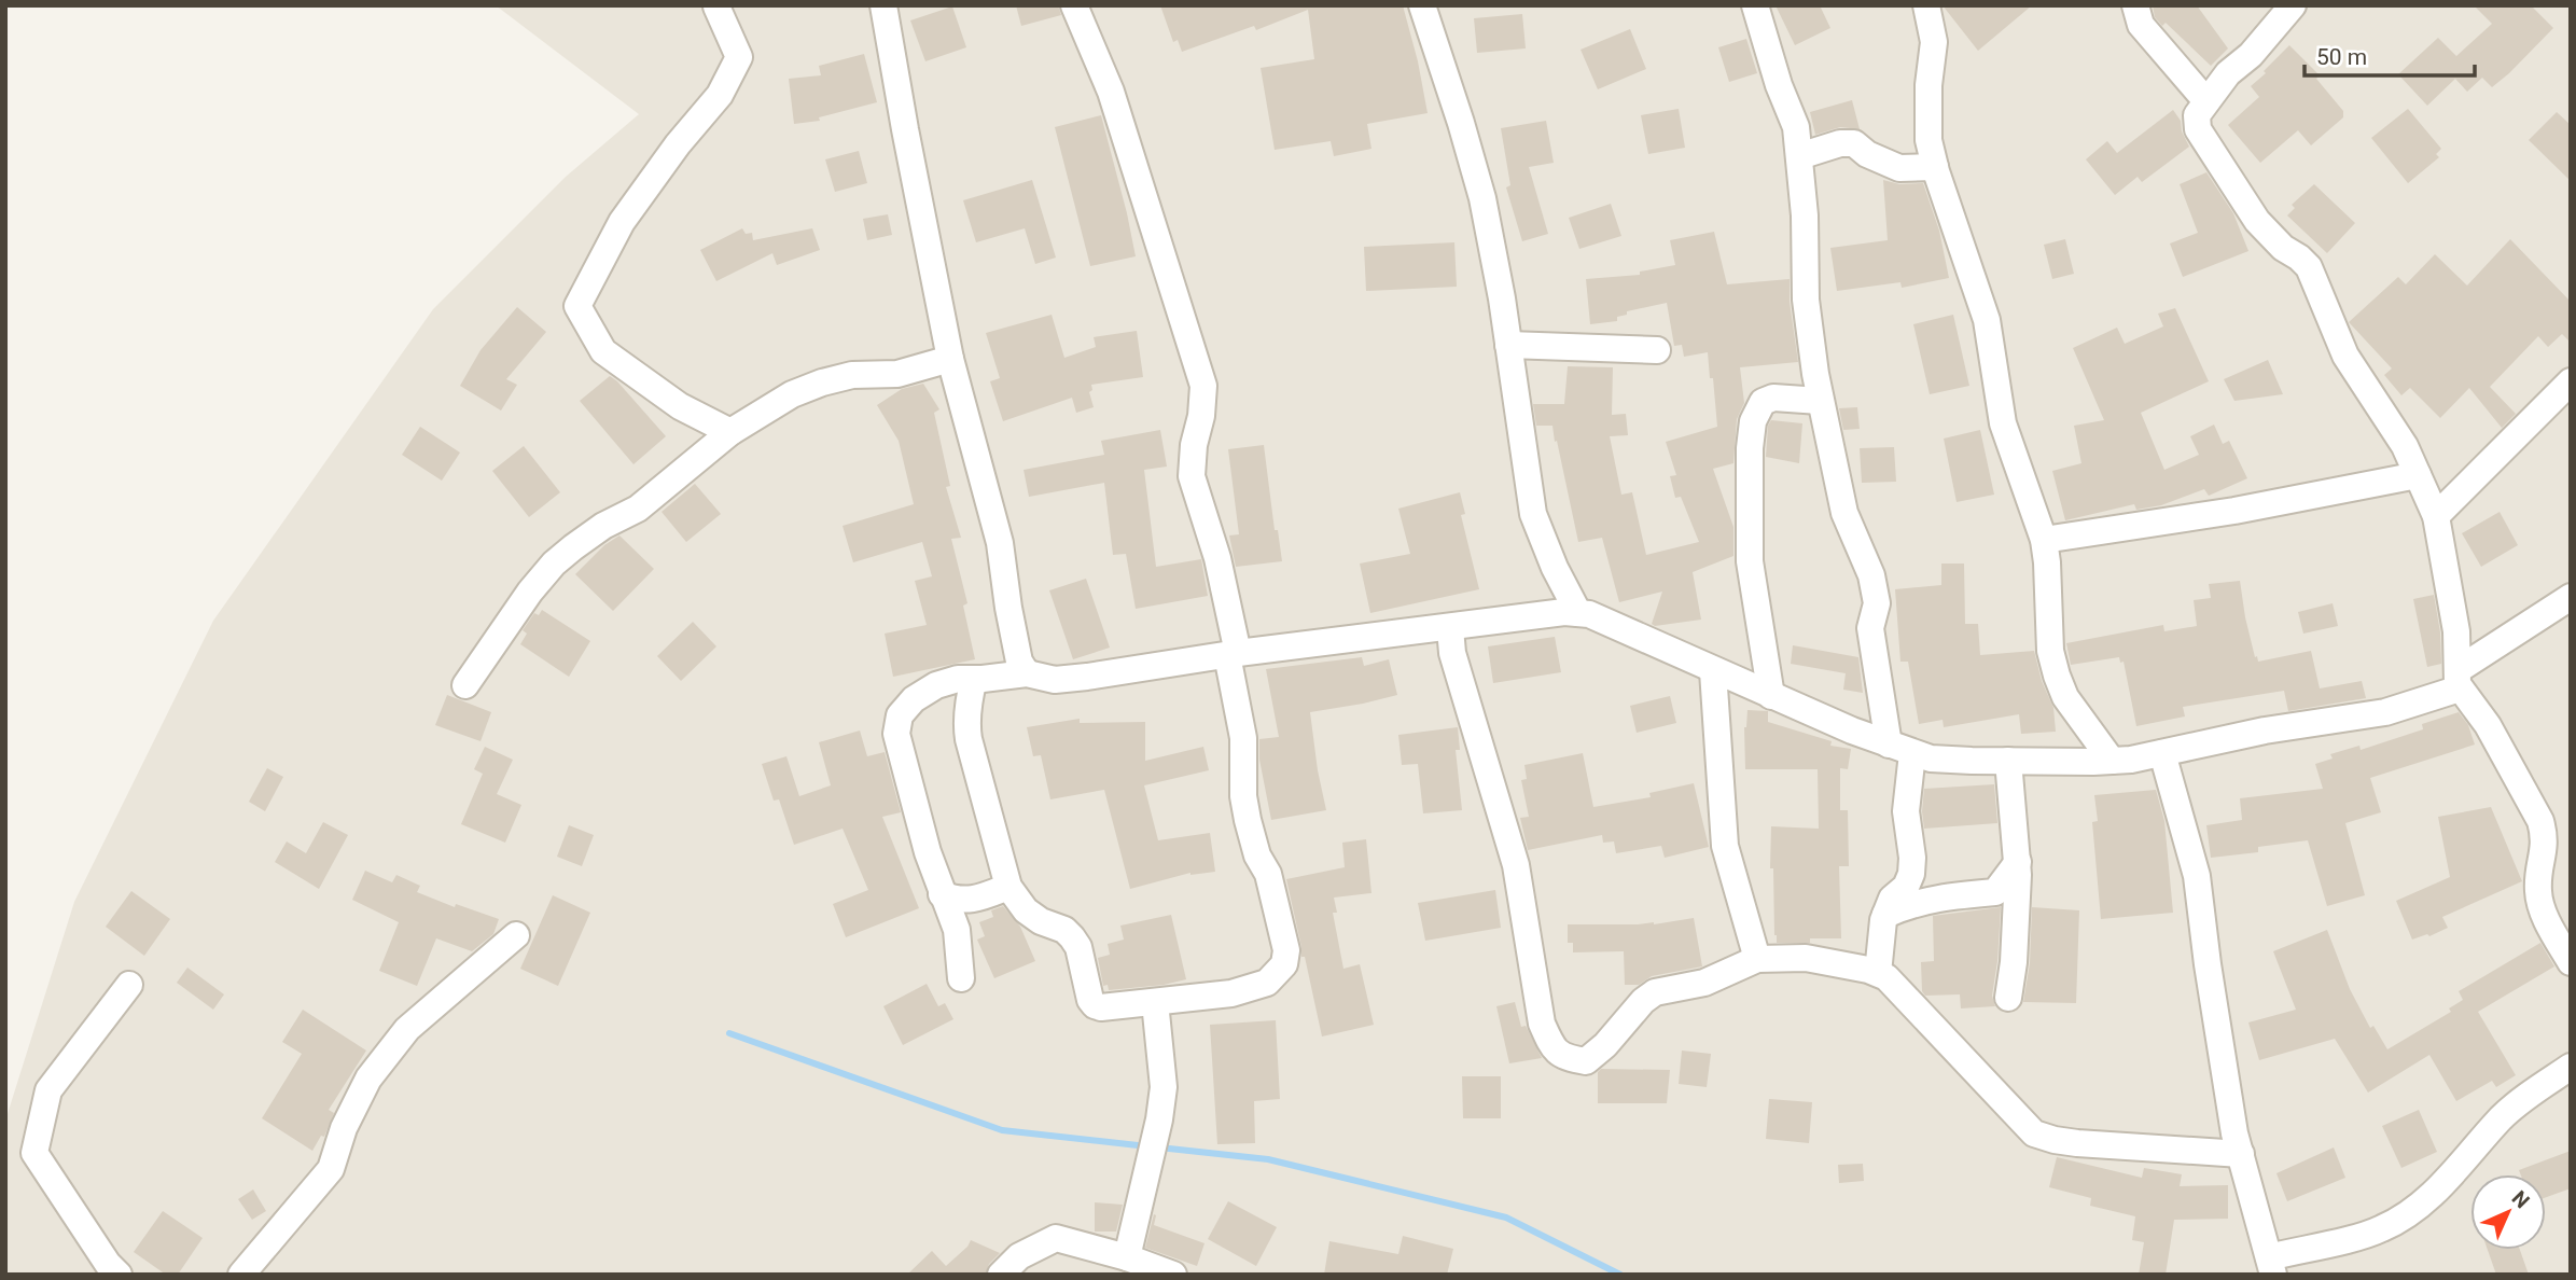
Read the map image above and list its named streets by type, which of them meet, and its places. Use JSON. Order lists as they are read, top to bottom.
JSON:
{
  "scale_bar": "50 m",
  "north": "top right"
}
